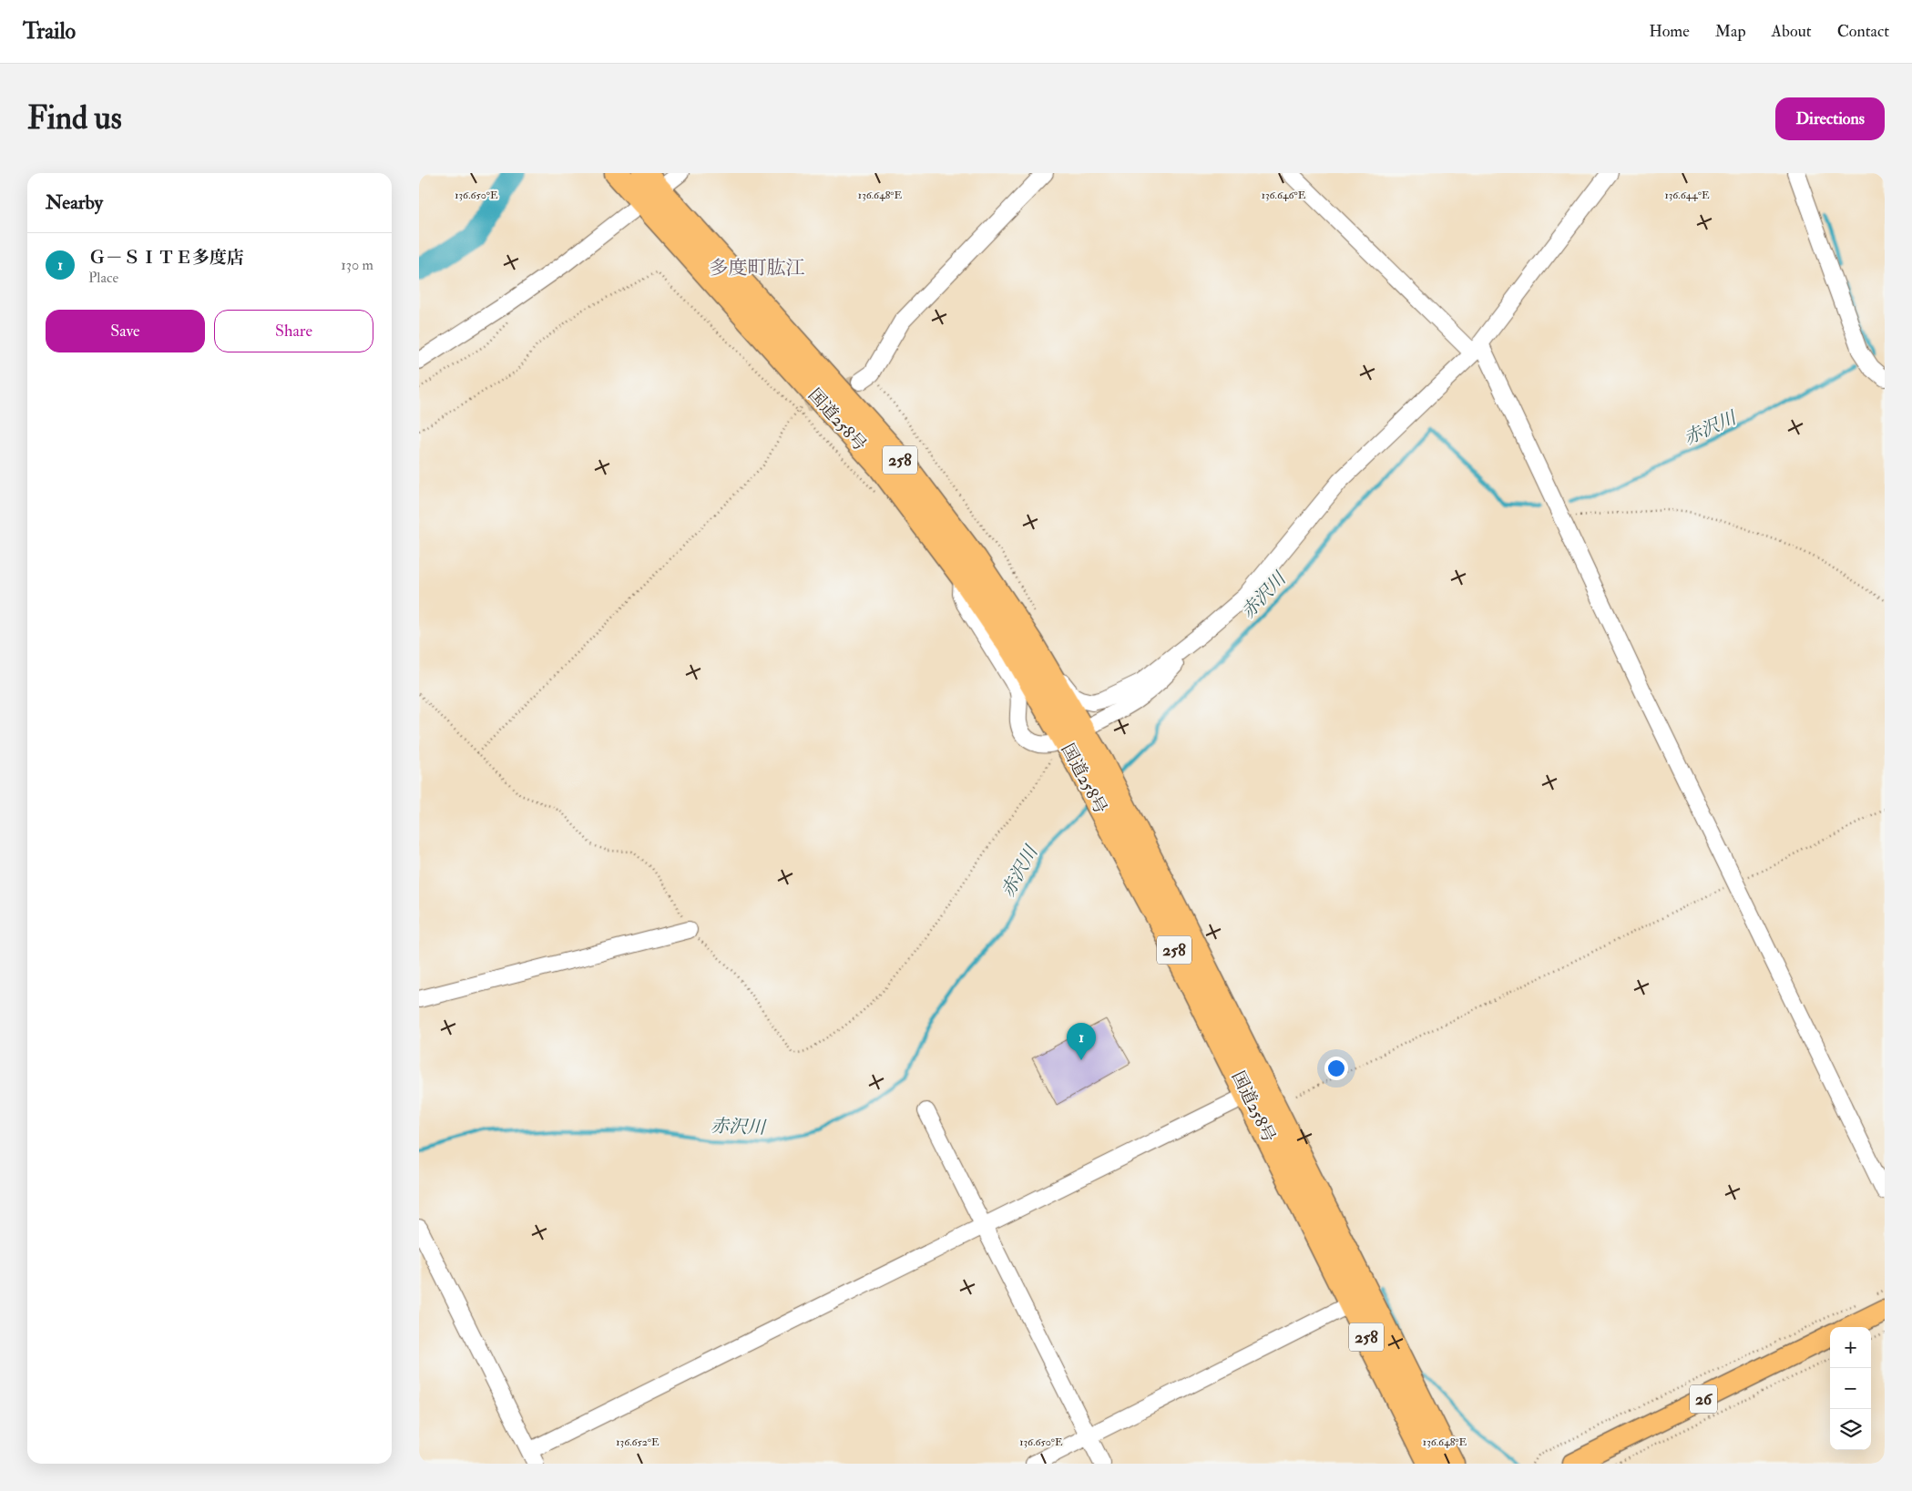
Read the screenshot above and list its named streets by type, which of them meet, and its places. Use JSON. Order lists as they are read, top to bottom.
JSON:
{
  "streets": {
    "highway": ["国道258号", "258"],
    "main road": ["26"]
  },
  "districts": ["多度町肱江"],
  "water": ["赤沢川"],
  "page": {
    "header": "Trailo",
    "nav": [
      "Home",
      "Map",
      "About",
      "Contact"
    ],
    "buttons": [
      "Directions",
      ["Save", "Share"]
    ],
    "title": "Find us",
    "heading": "Nearby",
    "list": [
      {
        "mark": "1",
        "name": "Ｇ－ＳＩＴＥ多度店",
        "note": "Place",
        "value": "130 m"
      }
    ],
    "pins": "1",
    "map_buttons": ["+", "−"]
  },
  "coordinates": [
    "136.650°E",
    "136.648°E",
    "136.646°E",
    "136.644°E",
    "136.652°E"
  ]
}
